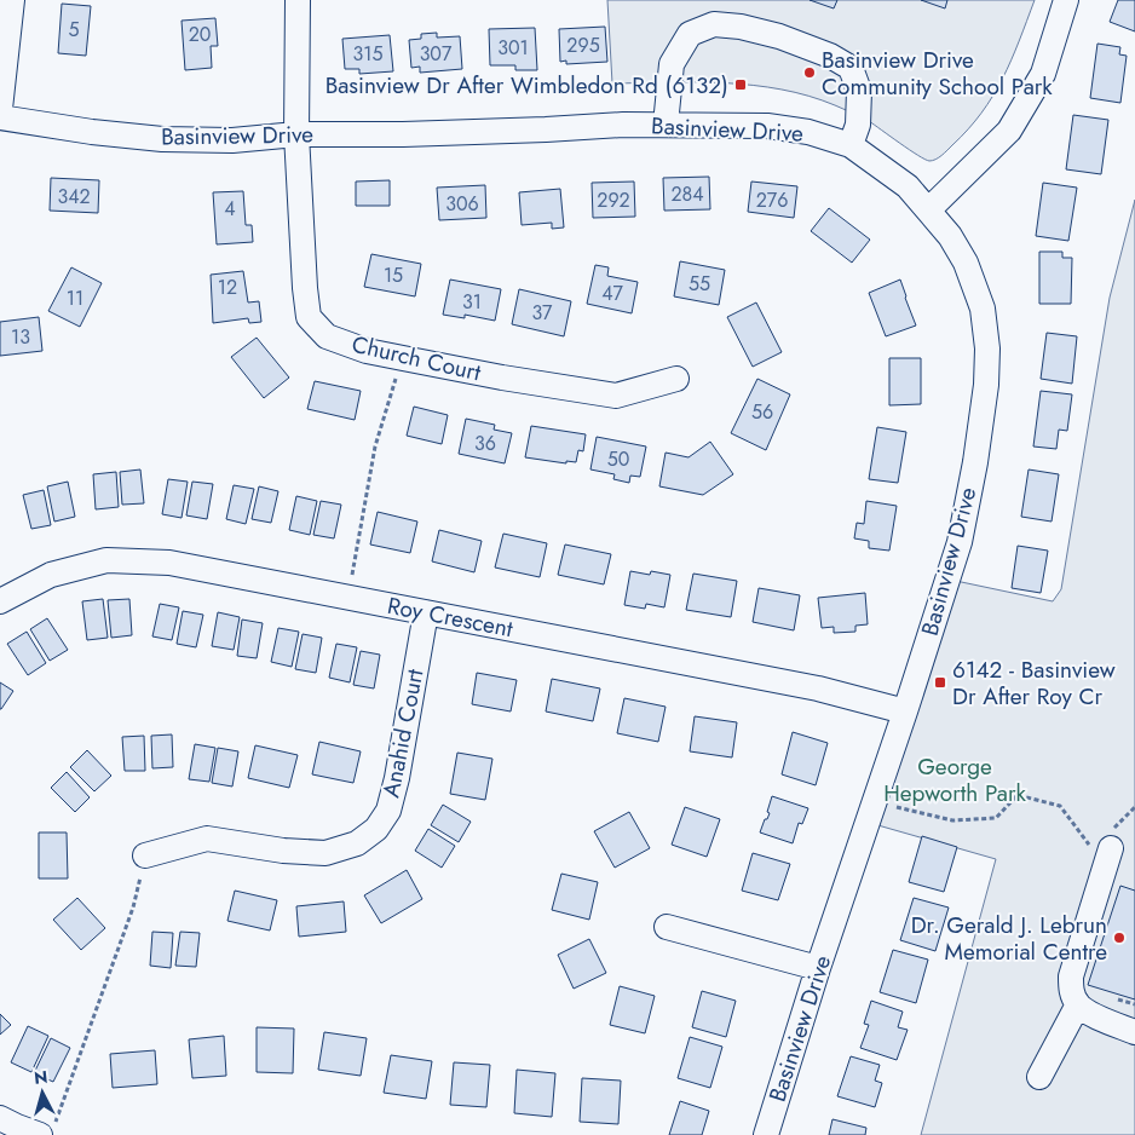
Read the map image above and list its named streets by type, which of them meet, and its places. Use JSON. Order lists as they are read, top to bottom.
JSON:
{
  "streets": {
    "street": [
      "Basinview Drive",
      "Church Court",
      "Roy Crescent",
      "Anahid Court"
    ]
  },
  "crossings": [
    ["Basinview Drive", "Church Court"],
    ["Basinview Drive", "Roy Crescent"],
    ["Roy Crescent", "Anahid Court"]
  ],
  "parks": ["George Hepworth Park"],
  "places": {
    "other": ["Basinview Drive Community School Park", "Dr. Gerald J. Lebrun Memorial Centre"],
    "transit": ["Basinview Dr After Wimbledon Rd (6132)", "6142 - Basinview Dr After Roy Cr"]
  },
  "house_numbers": [
    "5",
    "20",
    "295",
    "301",
    "315",
    "307",
    "284",
    "342",
    "292",
    "276",
    "306",
    "4",
    "15",
    "55",
    "12",
    "47",
    "11",
    "31",
    "37",
    "13",
    "56",
    "36",
    "50"
  ],
  "north": "top"
}
